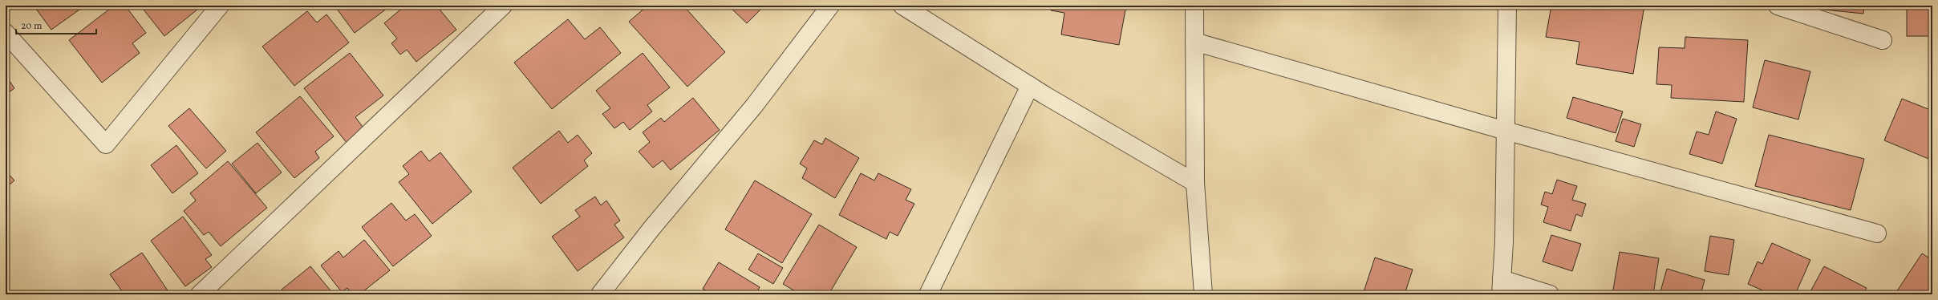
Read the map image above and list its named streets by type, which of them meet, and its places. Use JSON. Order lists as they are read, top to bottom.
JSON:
{
  "scale_bar": "20 m"
}
